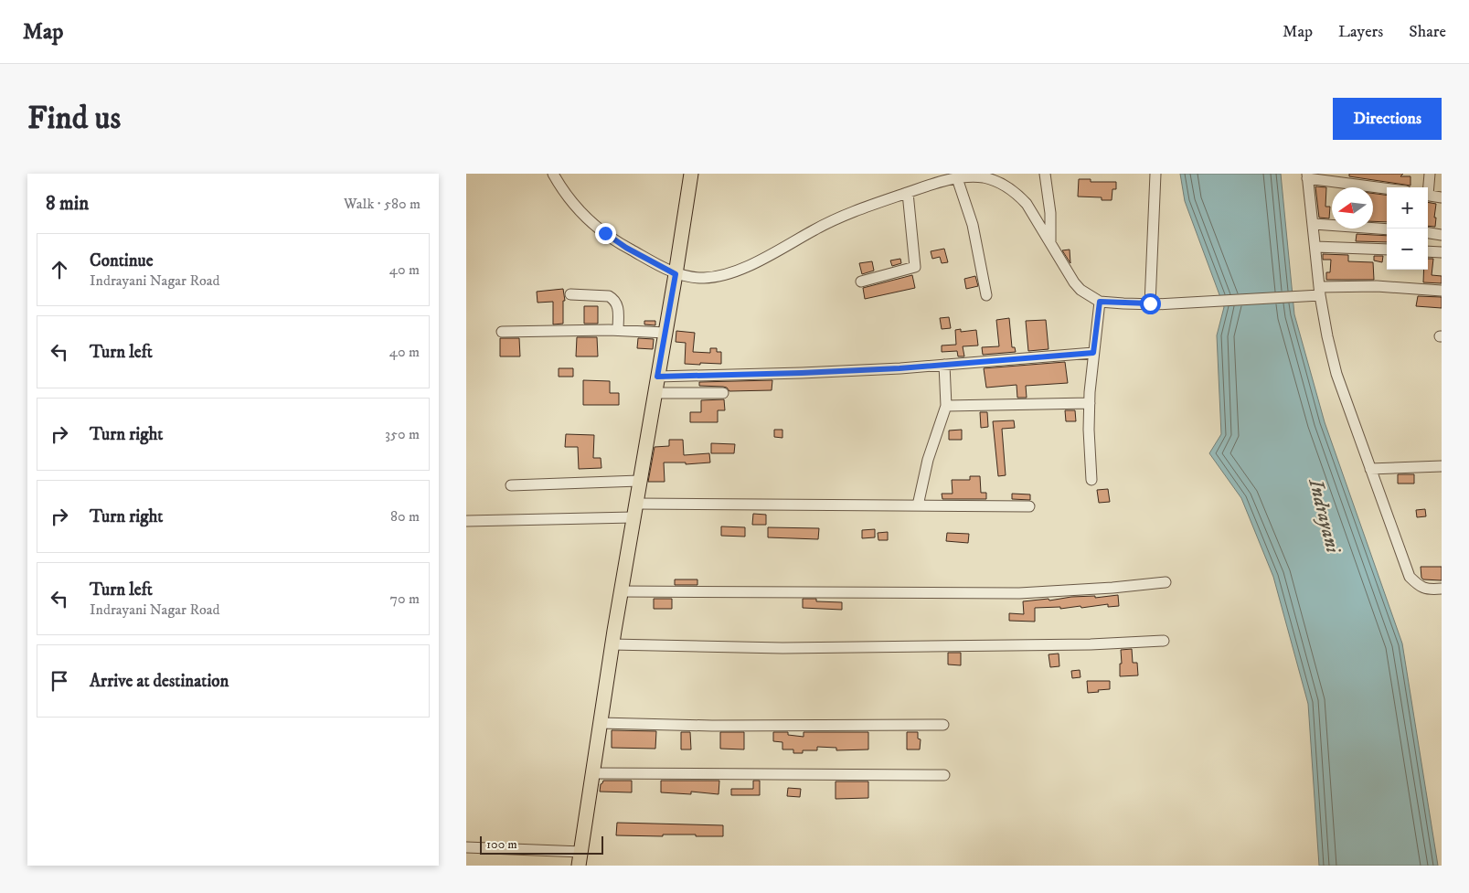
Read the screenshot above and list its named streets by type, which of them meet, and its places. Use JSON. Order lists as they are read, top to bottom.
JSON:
{
  "water": ["Indrayani"],
  "scale_bar": "100 m",
  "north": "left",
  "page": {
    "header": "Map",
    "nav": ["Map", "Layers", "Share"],
    "buttons": "Directions",
    "title": "Find us",
    "heading": ["8 min", "Walk · 580 m"],
    "map_buttons": ["+", "−"],
    "list": [
      ["Continue", "Indrayani Nagar Road", "40 m"],
      ["Turn left", "40 m"],
      ["Turn right", "350 m"],
      ["Turn right", "80 m"],
      ["Turn left", "Indrayani Nagar Road", "70 m"],
      "Arrive at destination"
    ],
    "scale": "100 m"
  }
}
